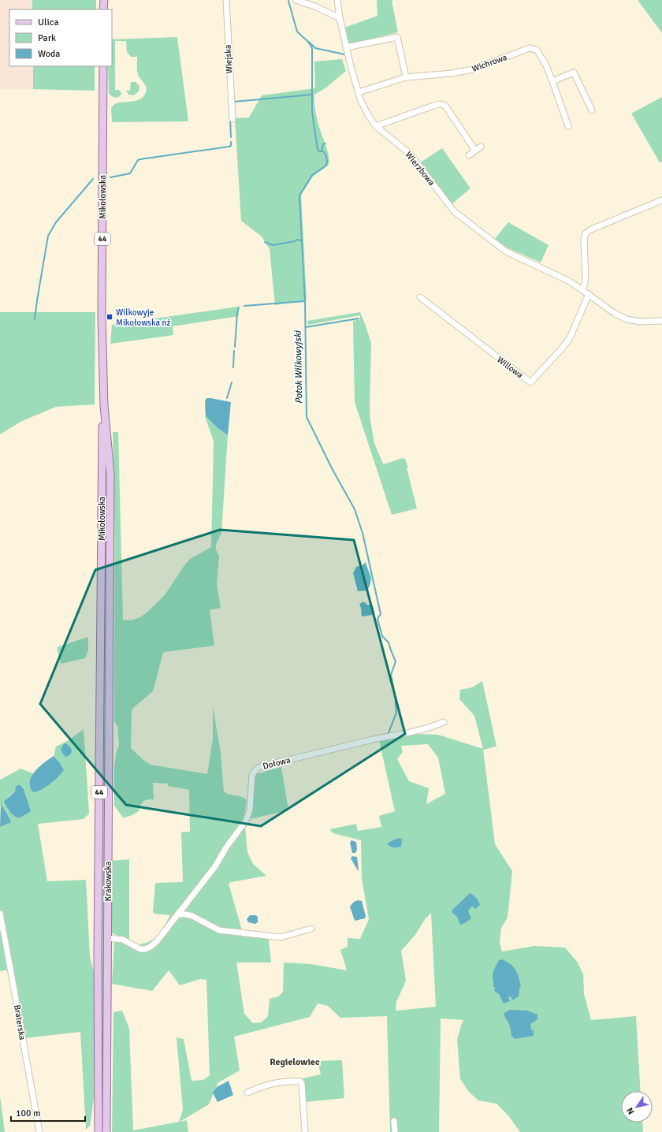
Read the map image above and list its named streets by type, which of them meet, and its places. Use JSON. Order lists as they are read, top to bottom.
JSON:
{
  "streets": {
    "main road": ["Mikołowska", "44", "Krakowska"],
    "street": [
      "Wiejska",
      "Wichrowa",
      "Wierzbowa",
      "Willowa",
      "Dołowa",
      "Braterska"
    ]
  },
  "crossings": [
    ["Wichrowa", "Wierzbowa"],
    ["Wierzbowa", "Willowa"],
    ["Mikołowska", "Krakowska"],
    ["Dołowa", "Krakowska"]
  ],
  "districts": ["Regielowiec"],
  "water": ["Potok Wilkowyjski"],
  "places": {
    "transit": ["Wilkowyje Mikołowska nż"]
  },
  "legend": ["Ulica", "Park", "Woda"],
  "scale_bar": "100 m",
  "north": "bottom left"
}
